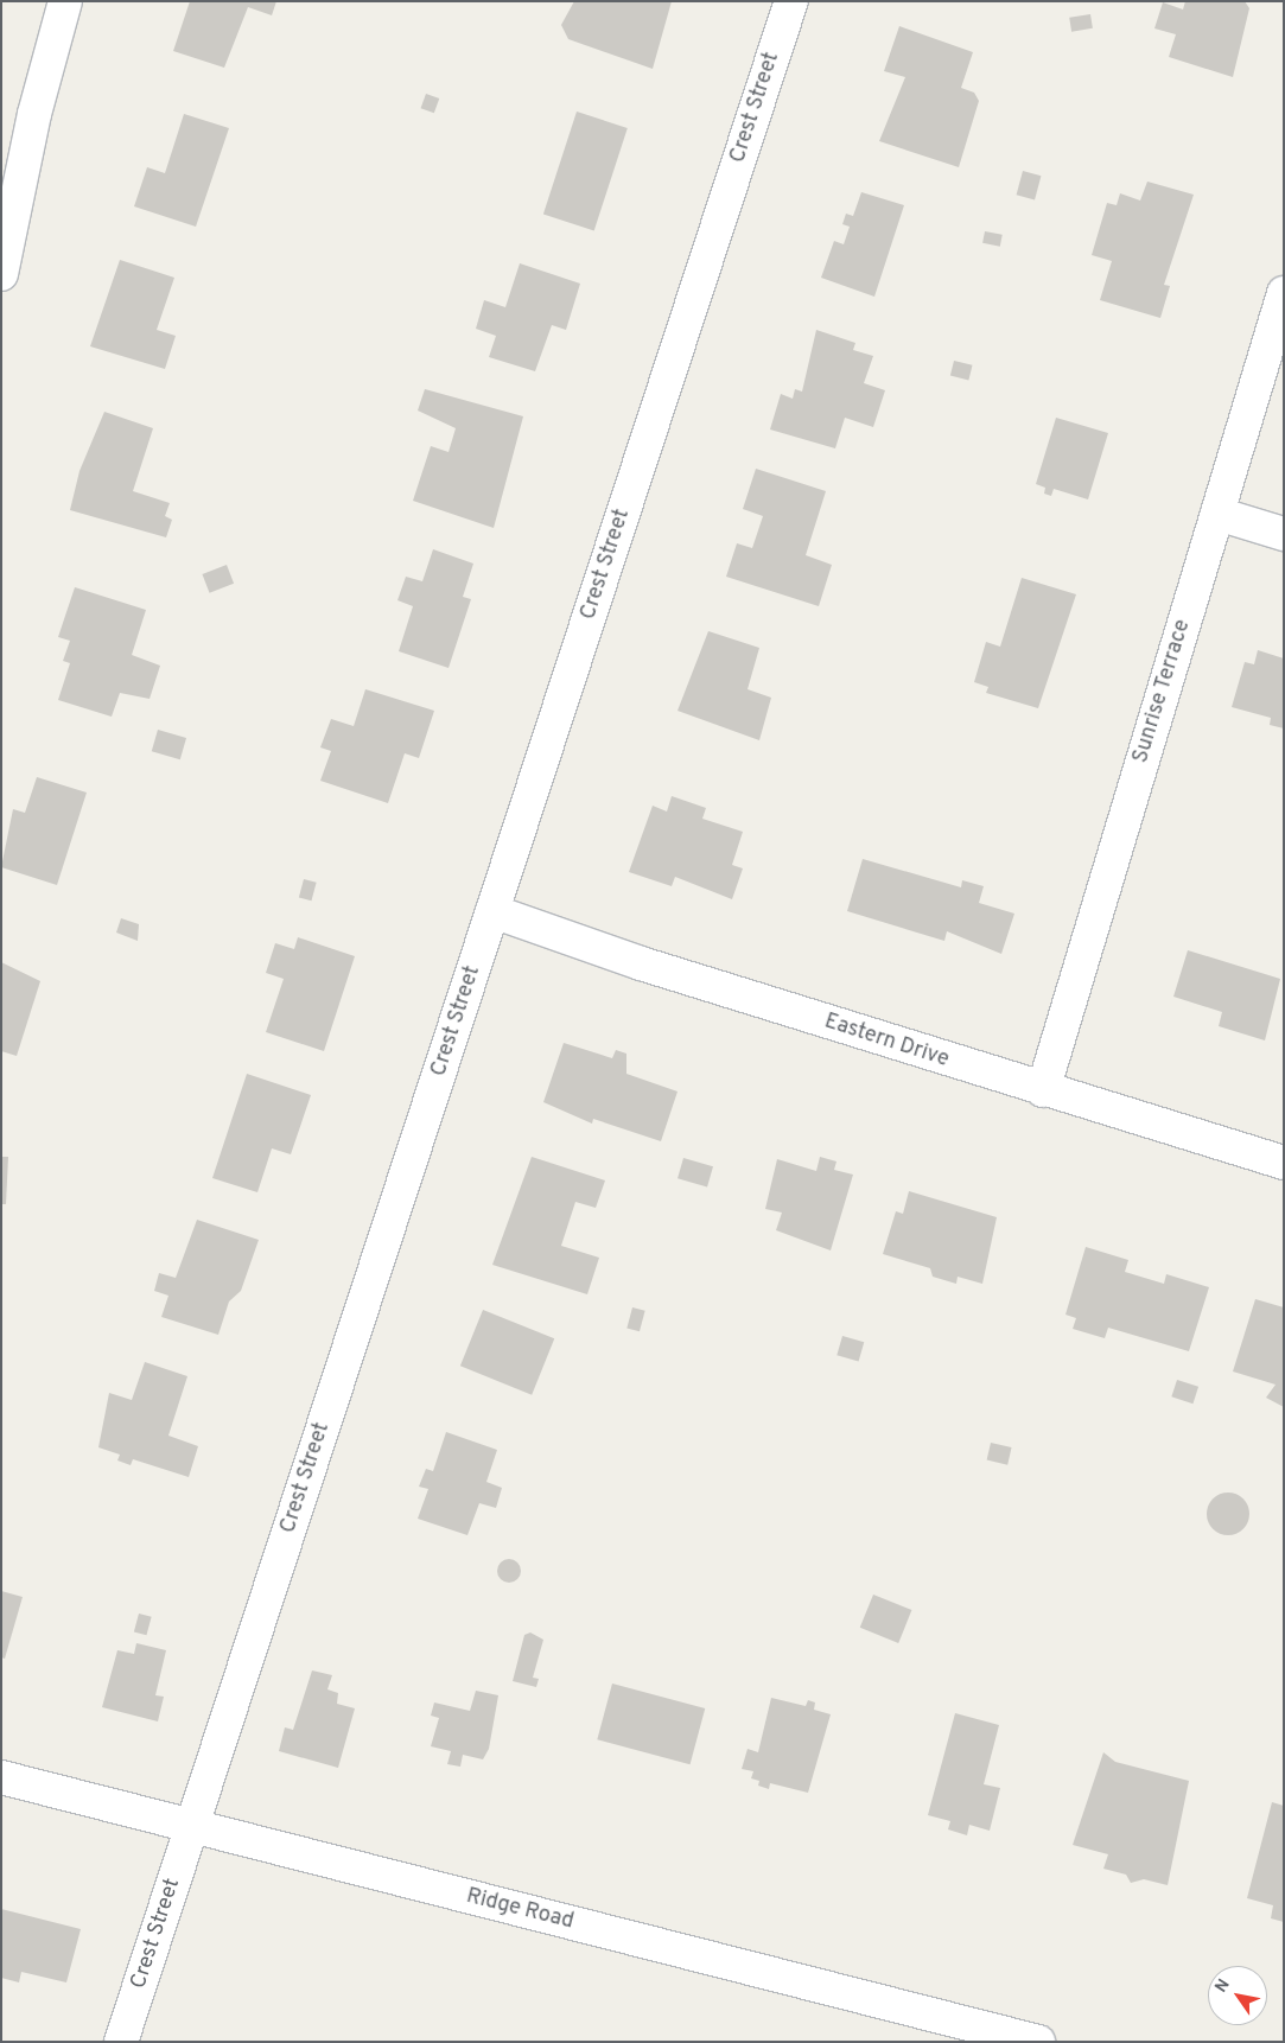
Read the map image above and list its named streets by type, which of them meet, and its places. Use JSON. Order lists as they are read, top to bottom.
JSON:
{
  "streets": {
    "street": [
      "Crest Street",
      "Sunrise Terrace",
      "Eastern Drive",
      "Ridge Road"
    ]
  },
  "crossings": [
    ["Crest Street", "Eastern Drive"],
    ["Crest Street", "Ridge Road"],
    ["Sunrise Terrace", "Eastern Drive"]
  ],
  "north": "top left"
}
